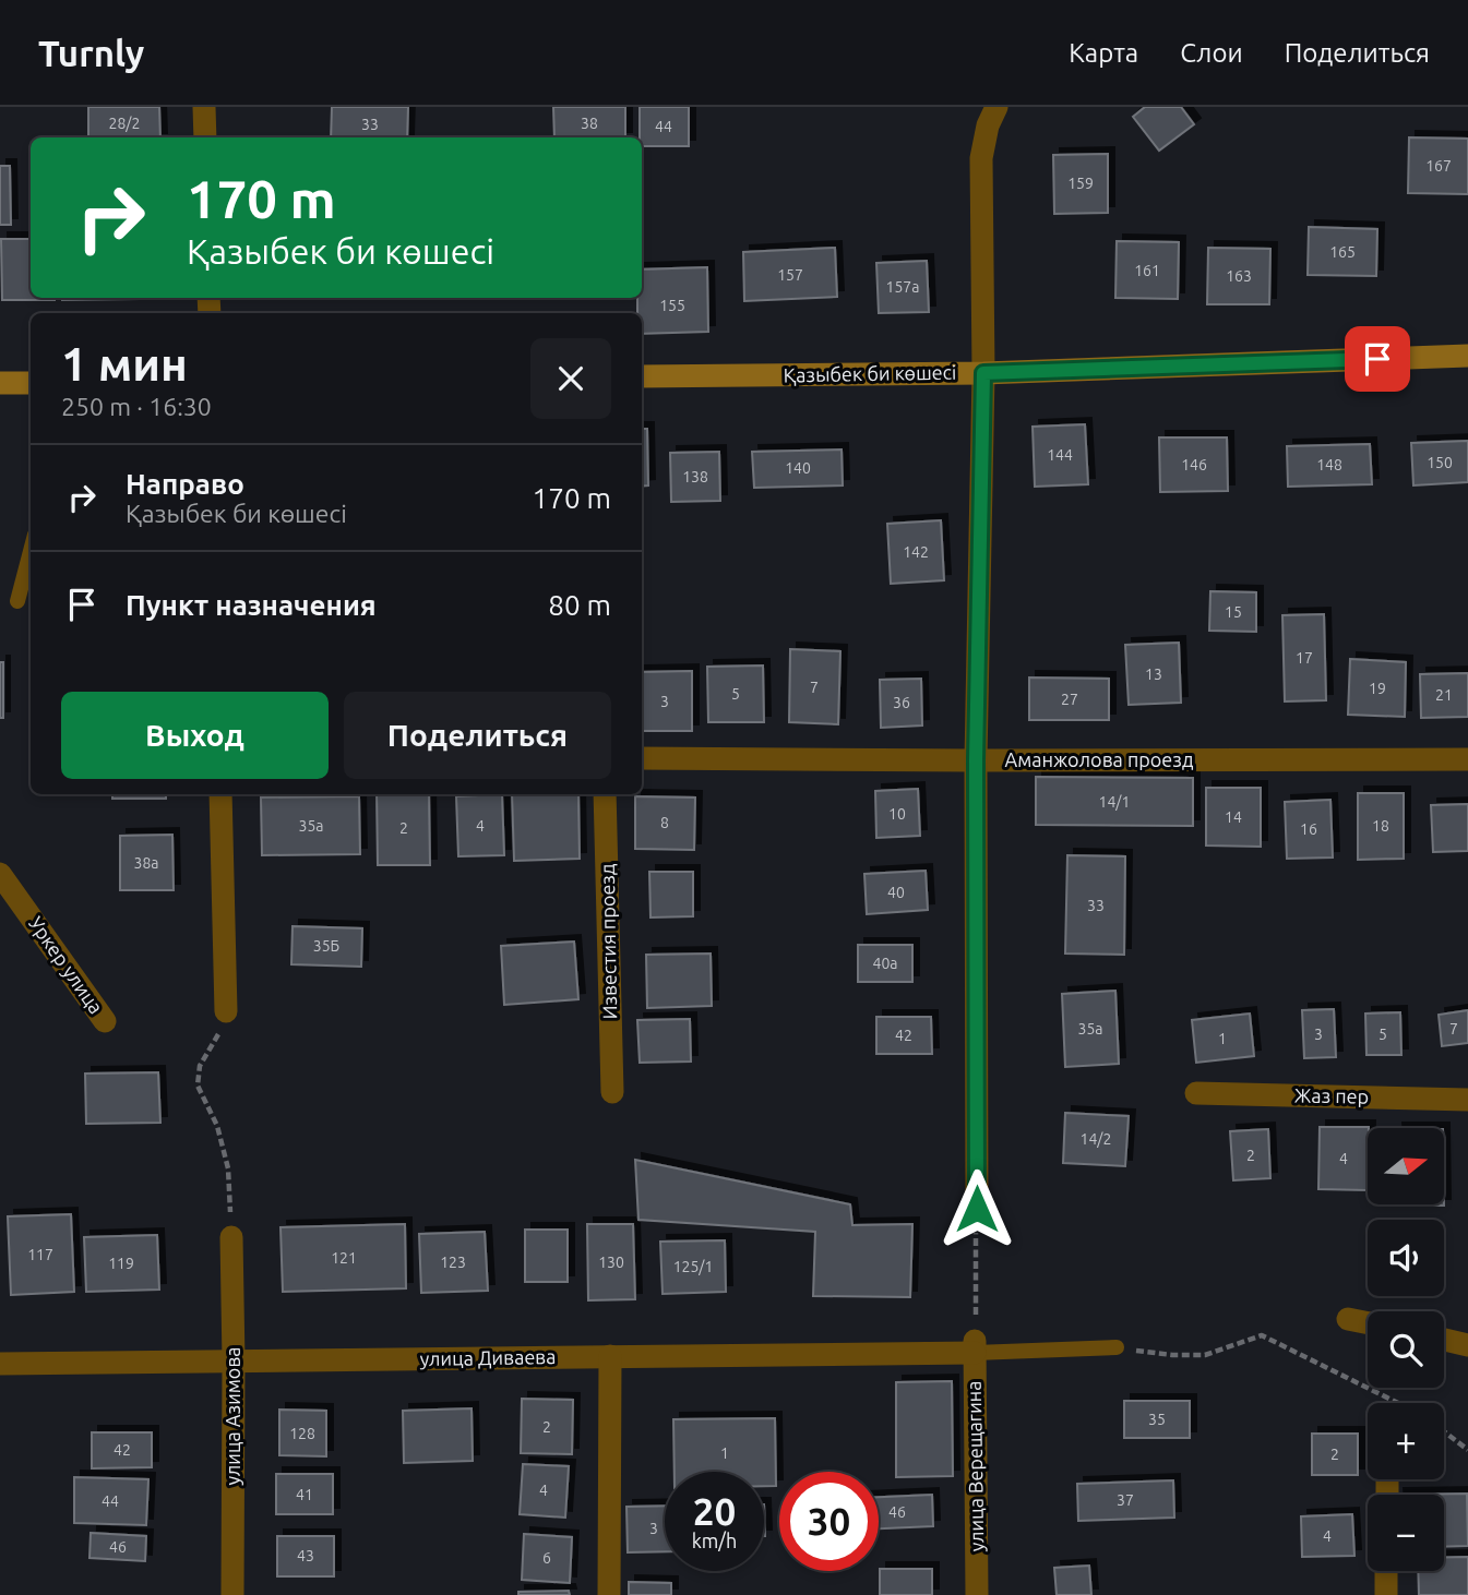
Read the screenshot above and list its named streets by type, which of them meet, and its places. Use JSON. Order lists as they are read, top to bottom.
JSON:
{
  "streets": {
    "main road": ["Қазыбек би көшесі"],
    "street": [
      "Аманжолова проезд",
      "Известия проезд",
      "Уркер улица",
      "Жаз пер",
      "улица Диваева",
      "улица Азимова",
      "улица Верещагина"
    ]
  },
  "crossings": [
    ["улица Диваева", "улица Азимова"],
    ["улица Диваева", "улица Верещагина"]
  ],
  "house_numbers": [
    "28/2",
    "38",
    "33",
    "44",
    "167",
    "159",
    "165",
    "161",
    "157",
    "163",
    "157а",
    "155",
    "144",
    "150",
    "146",
    "148",
    "140",
    "138",
    "142",
    "15",
    "17",
    "13",
    "7",
    "19",
    "5",
    "21",
    "27",
    "3",
    "36",
    "14/1",
    "10",
    "14",
    "8",
    "35а",
    "4",
    "18",
    "2",
    "16",
    "38а",
    "40",
    "33",
    "35Б",
    "40а",
    "35а",
    "7",
    "3",
    "5",
    "42",
    "1",
    "14/2",
    "2",
    "4",
    "117",
    "121",
    "123",
    "130",
    "119",
    "125/1",
    "35",
    "2",
    "128",
    "42",
    "1",
    "2",
    "4",
    "41",
    "37",
    "44",
    "46",
    "3",
    "4",
    "46",
    "43",
    "6"
  ],
  "north": "right",
  "page": {
    "header": "Turnly",
    "nav": ["Карта", "Слои", "Поделиться"],
    "turn": ["170 m", "Қазыбек би көшесі"],
    "heading": ["1 мин", "250 m · 16:30"],
    "list": [
      {
        "name": "Направо",
        "note": "Қазыбек би көшесі",
        "value": "170 m"
      },
      {
        "name": "Пункт назначения",
        "value": "80 m"
      }
    ],
    "buttons": ["Выход", "Поделиться"],
    "map_buttons": ["+", "−"],
    "speed": "20 km/h",
    "limit": "30"
  }
}
